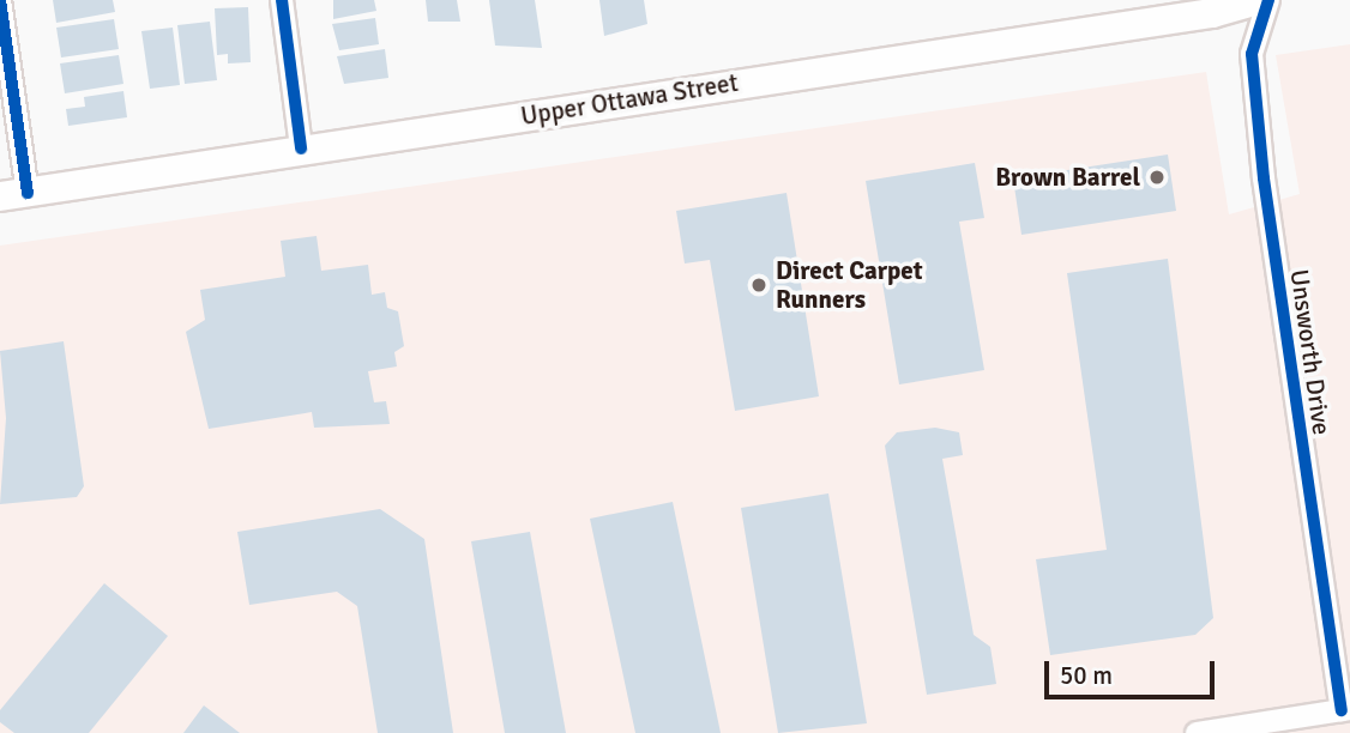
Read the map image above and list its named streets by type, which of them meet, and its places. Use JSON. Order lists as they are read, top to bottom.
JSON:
{
  "streets": {
    "main road": ["Upper Ottawa Street"],
    "street": ["Unsworth Drive"]
  },
  "places": ["Brown Barrel", "Direct Carpet Runners"],
  "scale_bar": "50 m"
}
